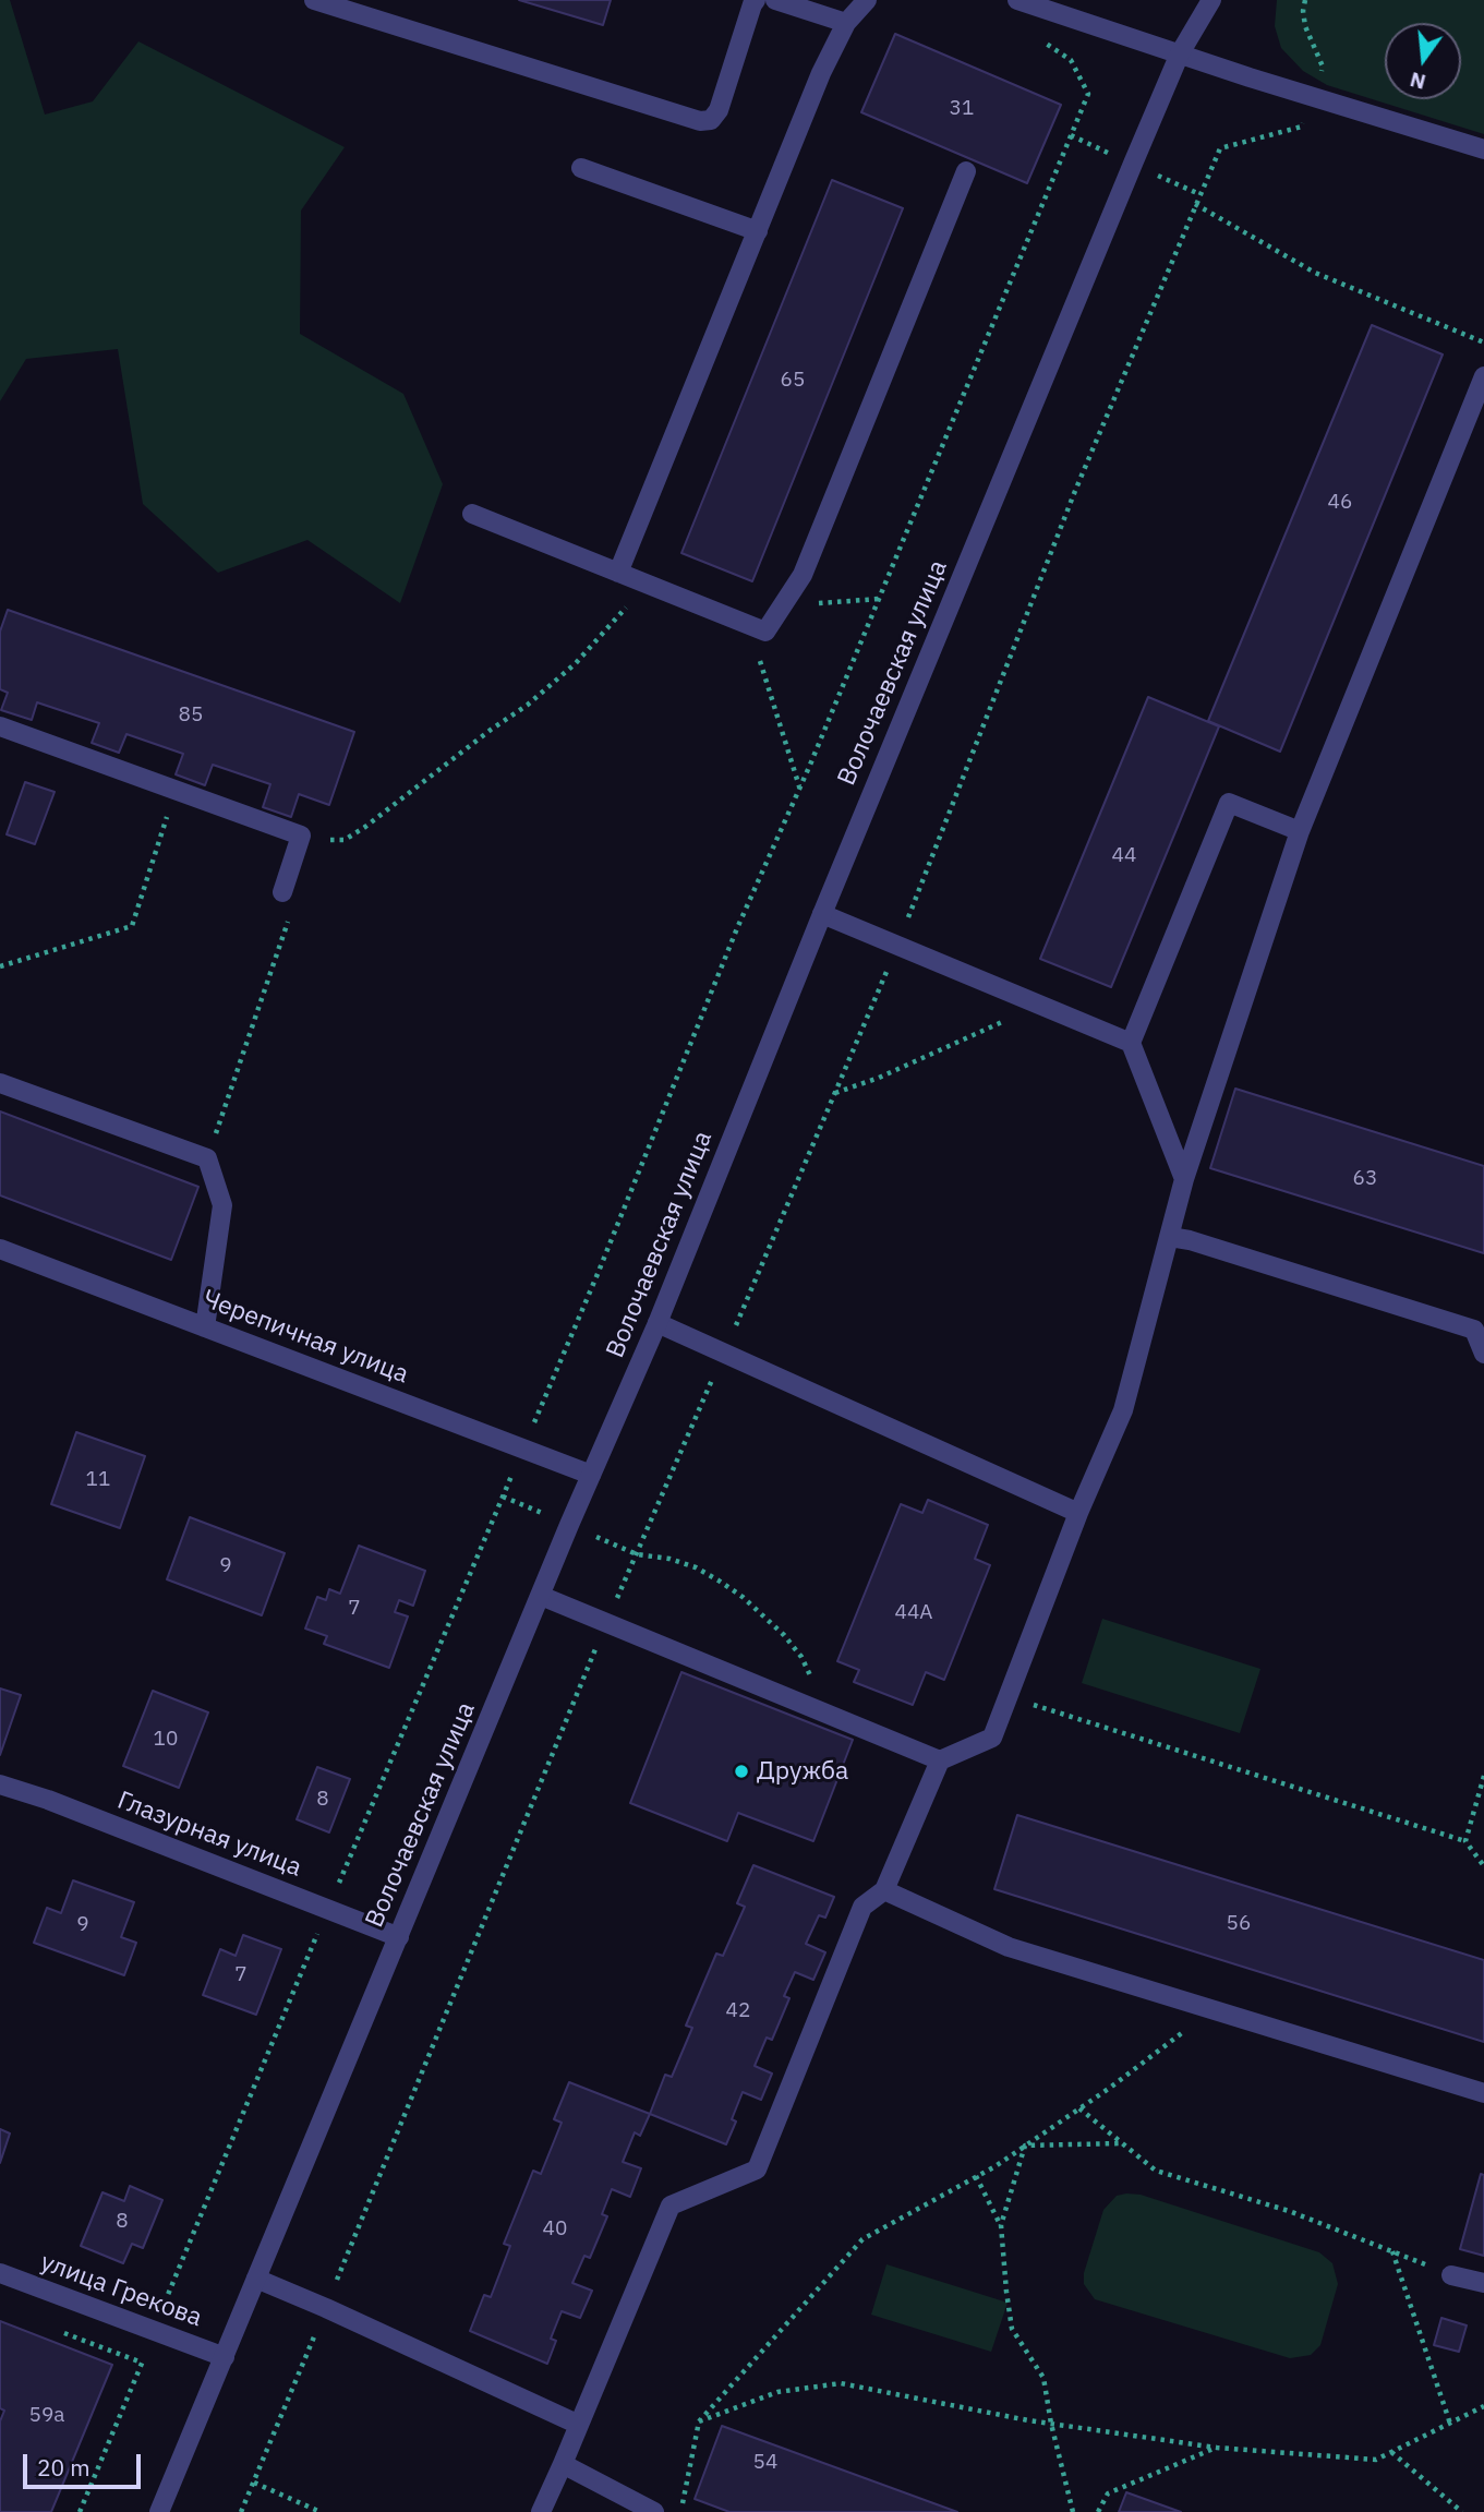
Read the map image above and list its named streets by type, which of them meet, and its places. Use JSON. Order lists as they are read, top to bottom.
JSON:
{
  "streets": {
    "street": [
      "Волочаевская улица",
      "Черепичная улица",
      "Глазурная улица",
      "улица Грекова"
    ]
  },
  "crossings": [
    ["Волочаевская улица", "Черепичная улица"],
    ["Волочаевская улица", "Глазурная улица"],
    ["Волочаевская улица", "улица Грекова"]
  ],
  "places": ["Дружба"],
  "house_numbers": [
    "31",
    "65",
    "46",
    "85",
    "44",
    "63",
    "11",
    "9",
    "7",
    "44А",
    "10",
    "8",
    "56",
    "9",
    "7",
    "42",
    "8",
    "40",
    "59а",
    "54"
  ],
  "scale_bar": "20 m",
  "north": "bottom"
}
